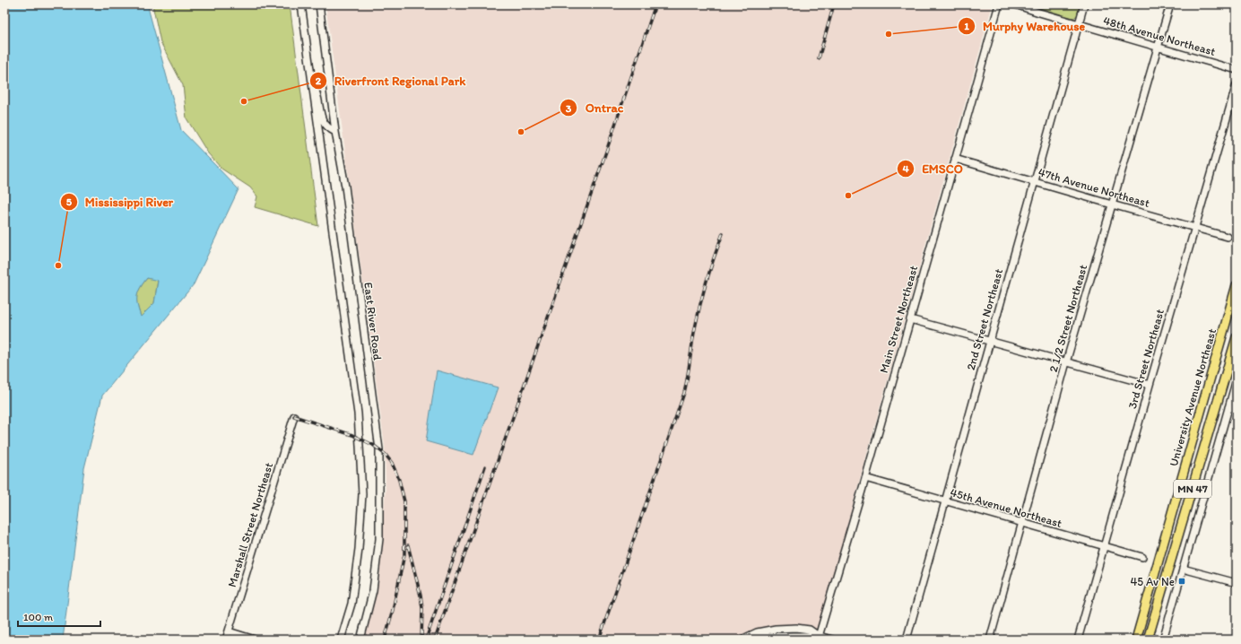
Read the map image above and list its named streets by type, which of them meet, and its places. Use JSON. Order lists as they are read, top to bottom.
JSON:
{
  "streets": {
    "main road": ["University Avenue Northeast", "MN 47"],
    "street": [
      "48th Avenue Northeast",
      "47th Avenue Northeast",
      "2 1/2 Street Northeast",
      "Main Street Northeast",
      "2nd Street Northeast",
      "East River Road",
      "3rd Street Northeast",
      "45th Avenue Northeast",
      "Marshall Street Northeast"
    ]
  },
  "crossings": [
    ["48th Avenue Northeast", "2 1/2 Street Northeast"],
    ["48th Avenue Northeast", "2nd Street Northeast"],
    ["47th Avenue Northeast", "2 1/2 Street Northeast"],
    ["47th Avenue Northeast", "Main Street Northeast"],
    ["47th Avenue Northeast", "2nd Street Northeast"],
    ["47th Avenue Northeast", "3rd Street Northeast"],
    ["2 1/2 Street Northeast", "45th Avenue Northeast"],
    ["Main Street Northeast", "45th Avenue Northeast"],
    ["2nd Street Northeast", "45th Avenue Northeast"],
    ["3rd Street Northeast", "45th Avenue Northeast"]
  ],
  "places": {
    "other": [
      "Murphy Warehouse",
      "Riverfront Regional Park",
      "Ontrac",
      "EMSCO",
      "Mississippi River"
    ],
    "transit": ["45 Av Ne"]
  },
  "scale_bar": "100 m"
}
